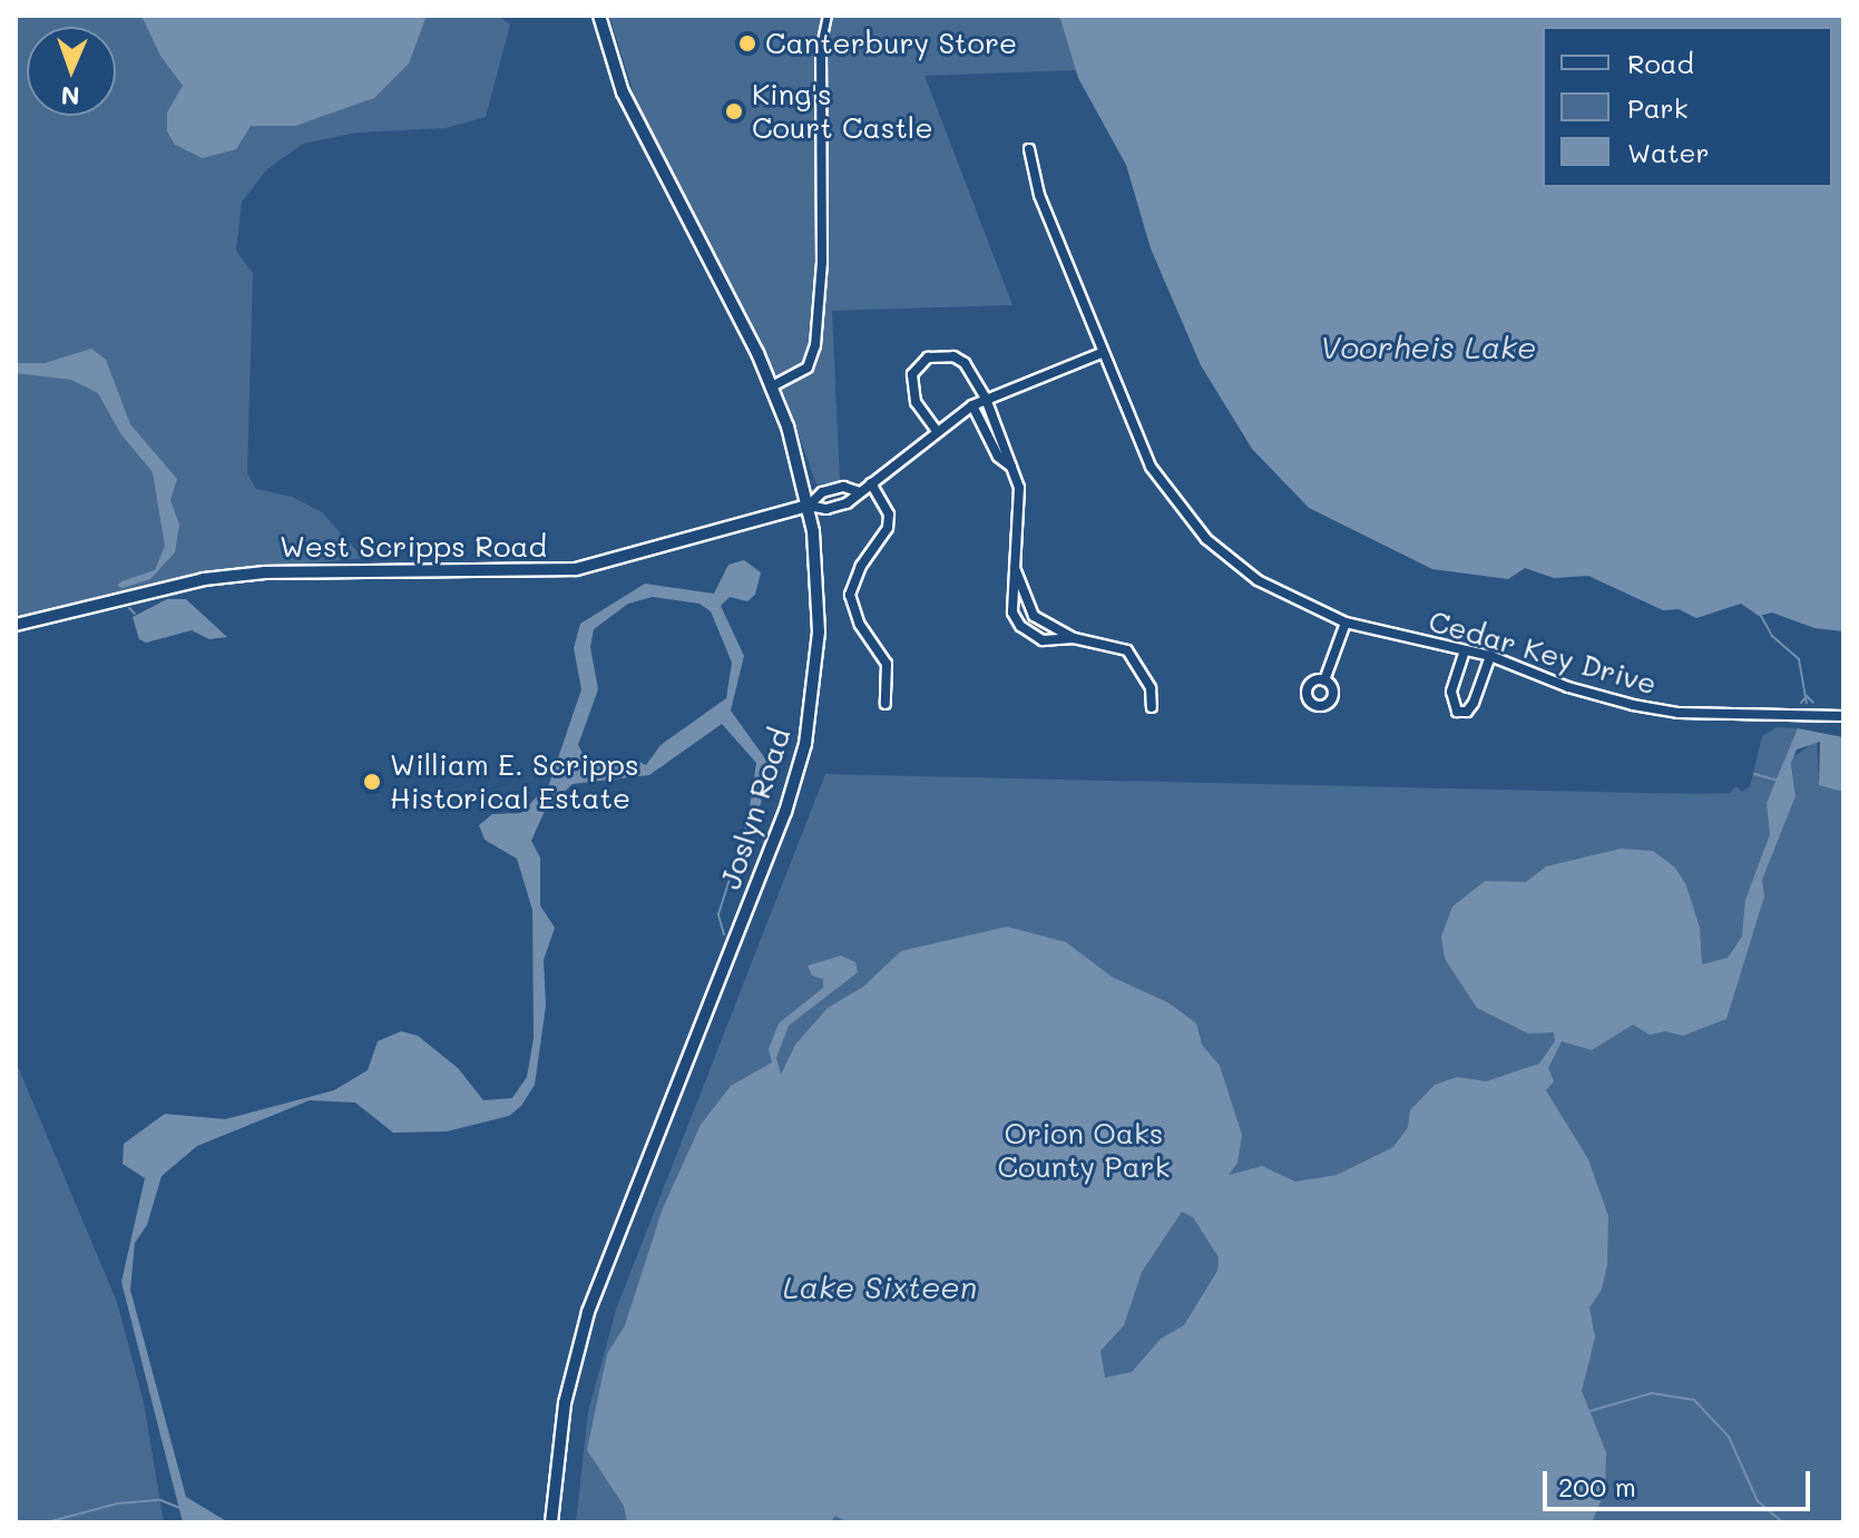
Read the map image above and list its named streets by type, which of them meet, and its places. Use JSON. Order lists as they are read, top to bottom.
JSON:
{
  "streets": {
    "street": ["West Scripps Road", "Cedar Key Drive", "Joslyn Road"]
  },
  "crossings": [
    ["West Scripps Road", "Cedar Key Drive"],
    ["West Scripps Road", "Joslyn Road"]
  ],
  "water": ["Voorheis Lake", "Lake Sixteen"],
  "parks": ["Orion Oaks County Park"],
  "places": ["Canterbury Store", "King's Court Castle", "William E. Scripps Historical Estate"],
  "legend": ["Road", "Park", "Water"],
  "scale_bar": "200 m",
  "north": "bottom"
}
